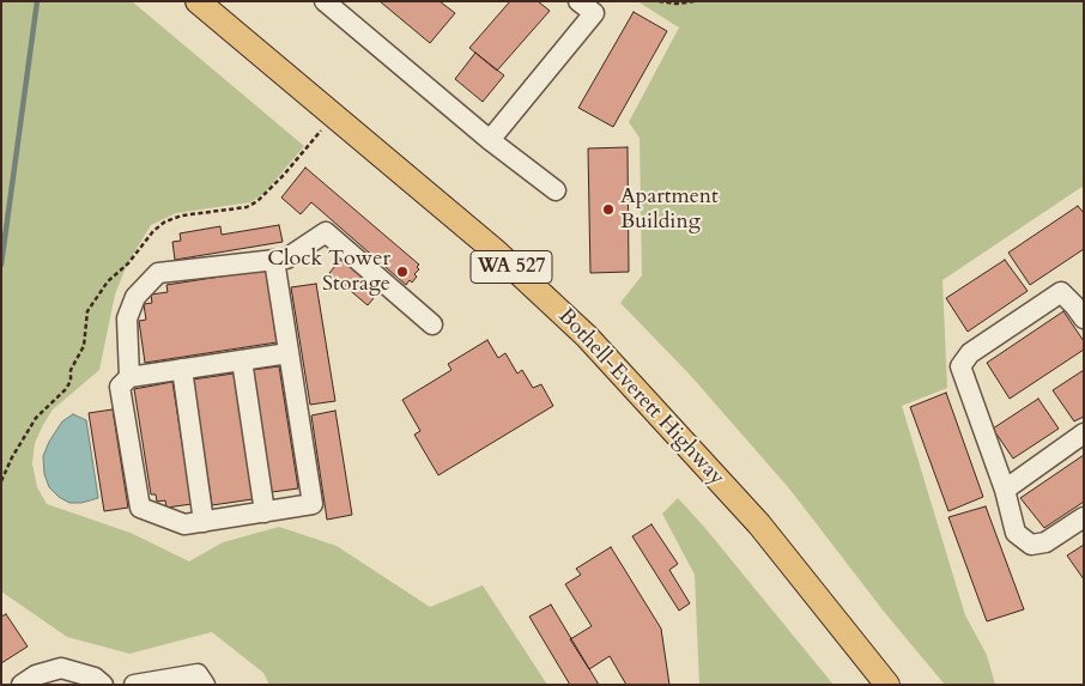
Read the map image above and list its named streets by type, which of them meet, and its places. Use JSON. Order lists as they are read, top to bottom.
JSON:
{
  "streets": {
    "main road": ["WA 527", "Bothell-Everett Highway"]
  },
  "places": ["Apartment Building", "Clock Tower Storage"]
}
